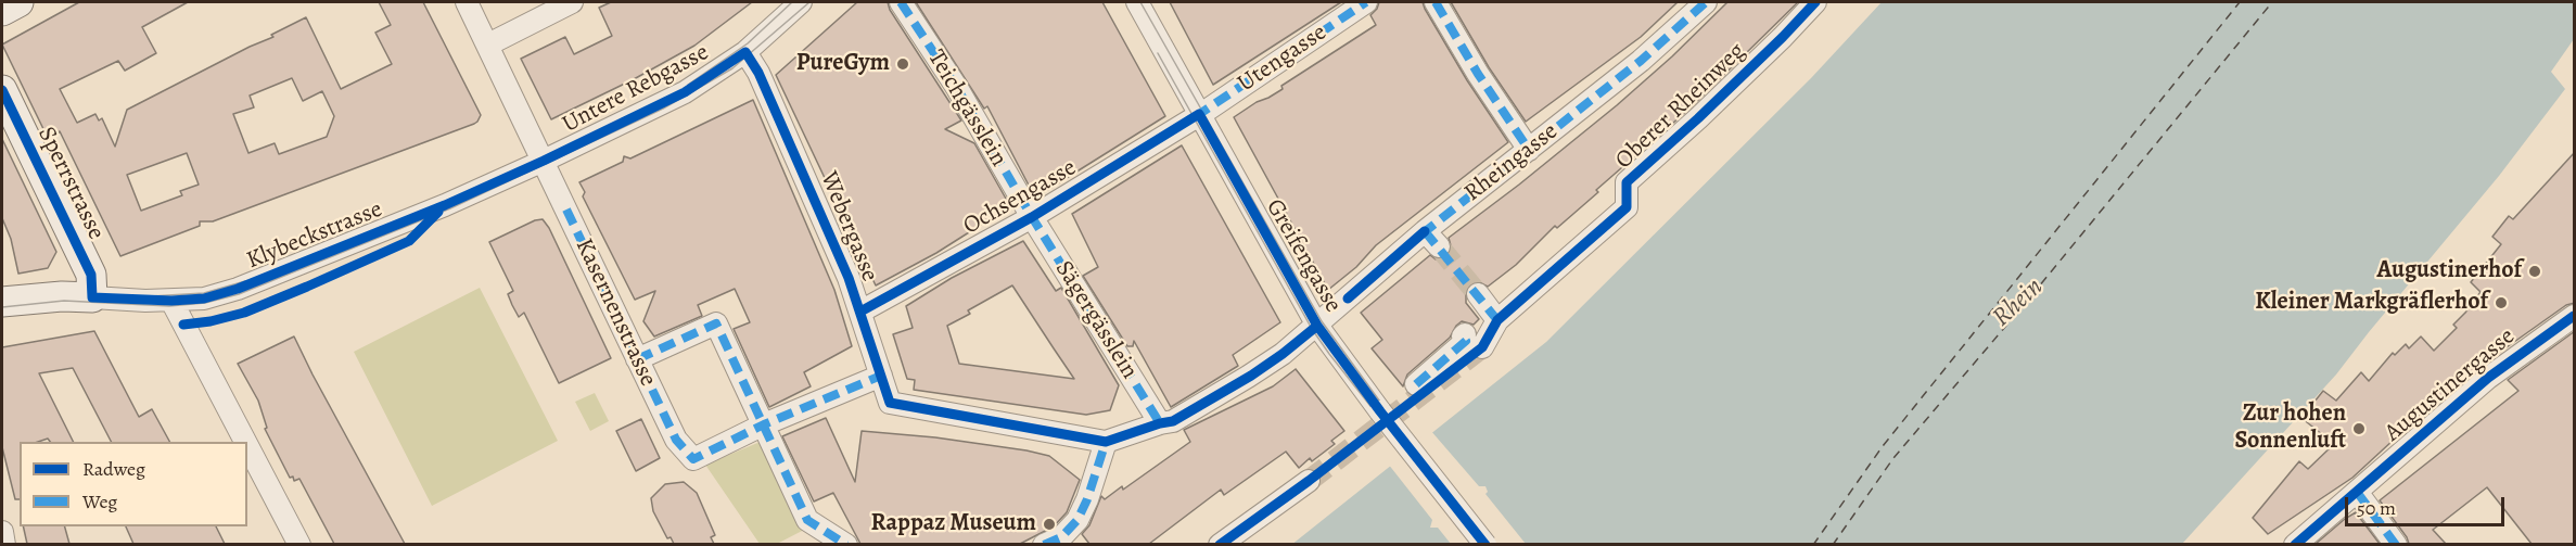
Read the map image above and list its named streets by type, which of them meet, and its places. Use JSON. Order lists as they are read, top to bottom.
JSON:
{
  "streets": {
    "street": [
      "Utengasse",
      "Untere Rebgasse",
      "Oberer Rheinweg",
      "Teichgässlein",
      "Rheingasse",
      "Sperrstrasse",
      "Ochsengasse",
      "Webergasse",
      "Klybeckstrasse",
      "Greifengasse",
      "Kasernenstrasse",
      "Sägergässlein",
      "Augustinergasse"
    ]
  },
  "crossings": [
    ["Utengasse", "Ochsengasse"],
    ["Utengasse", "Greifengasse"],
    ["Untere Rebgasse", "Webergasse"],
    ["Untere Rebgasse", "Klybeckstrasse"],
    ["Untere Rebgasse", "Kasernenstrasse"],
    ["Teichgässlein", "Ochsengasse"],
    ["Teichgässlein", "Sägergässlein"],
    ["Rheingasse", "Webergasse"],
    ["Rheingasse", "Greifengasse"],
    ["Rheingasse", "Sägergässlein"],
    ["Sperrstrasse", "Klybeckstrasse"],
    ["Ochsengasse", "Webergasse"],
    ["Ochsengasse", "Greifengasse"],
    ["Ochsengasse", "Sägergässlein"],
    ["Klybeckstrasse", "Kasernenstrasse"]
  ],
  "water": ["Rhein"],
  "places": [
    "PureGym",
    "Augustinerhof",
    "Kleiner Markgräflerhof",
    "Zur hohen Sonnenluft",
    "Rappaz Museum"
  ],
  "legend": ["Radweg", "Weg"],
  "scale_bar": "50 m"
}
